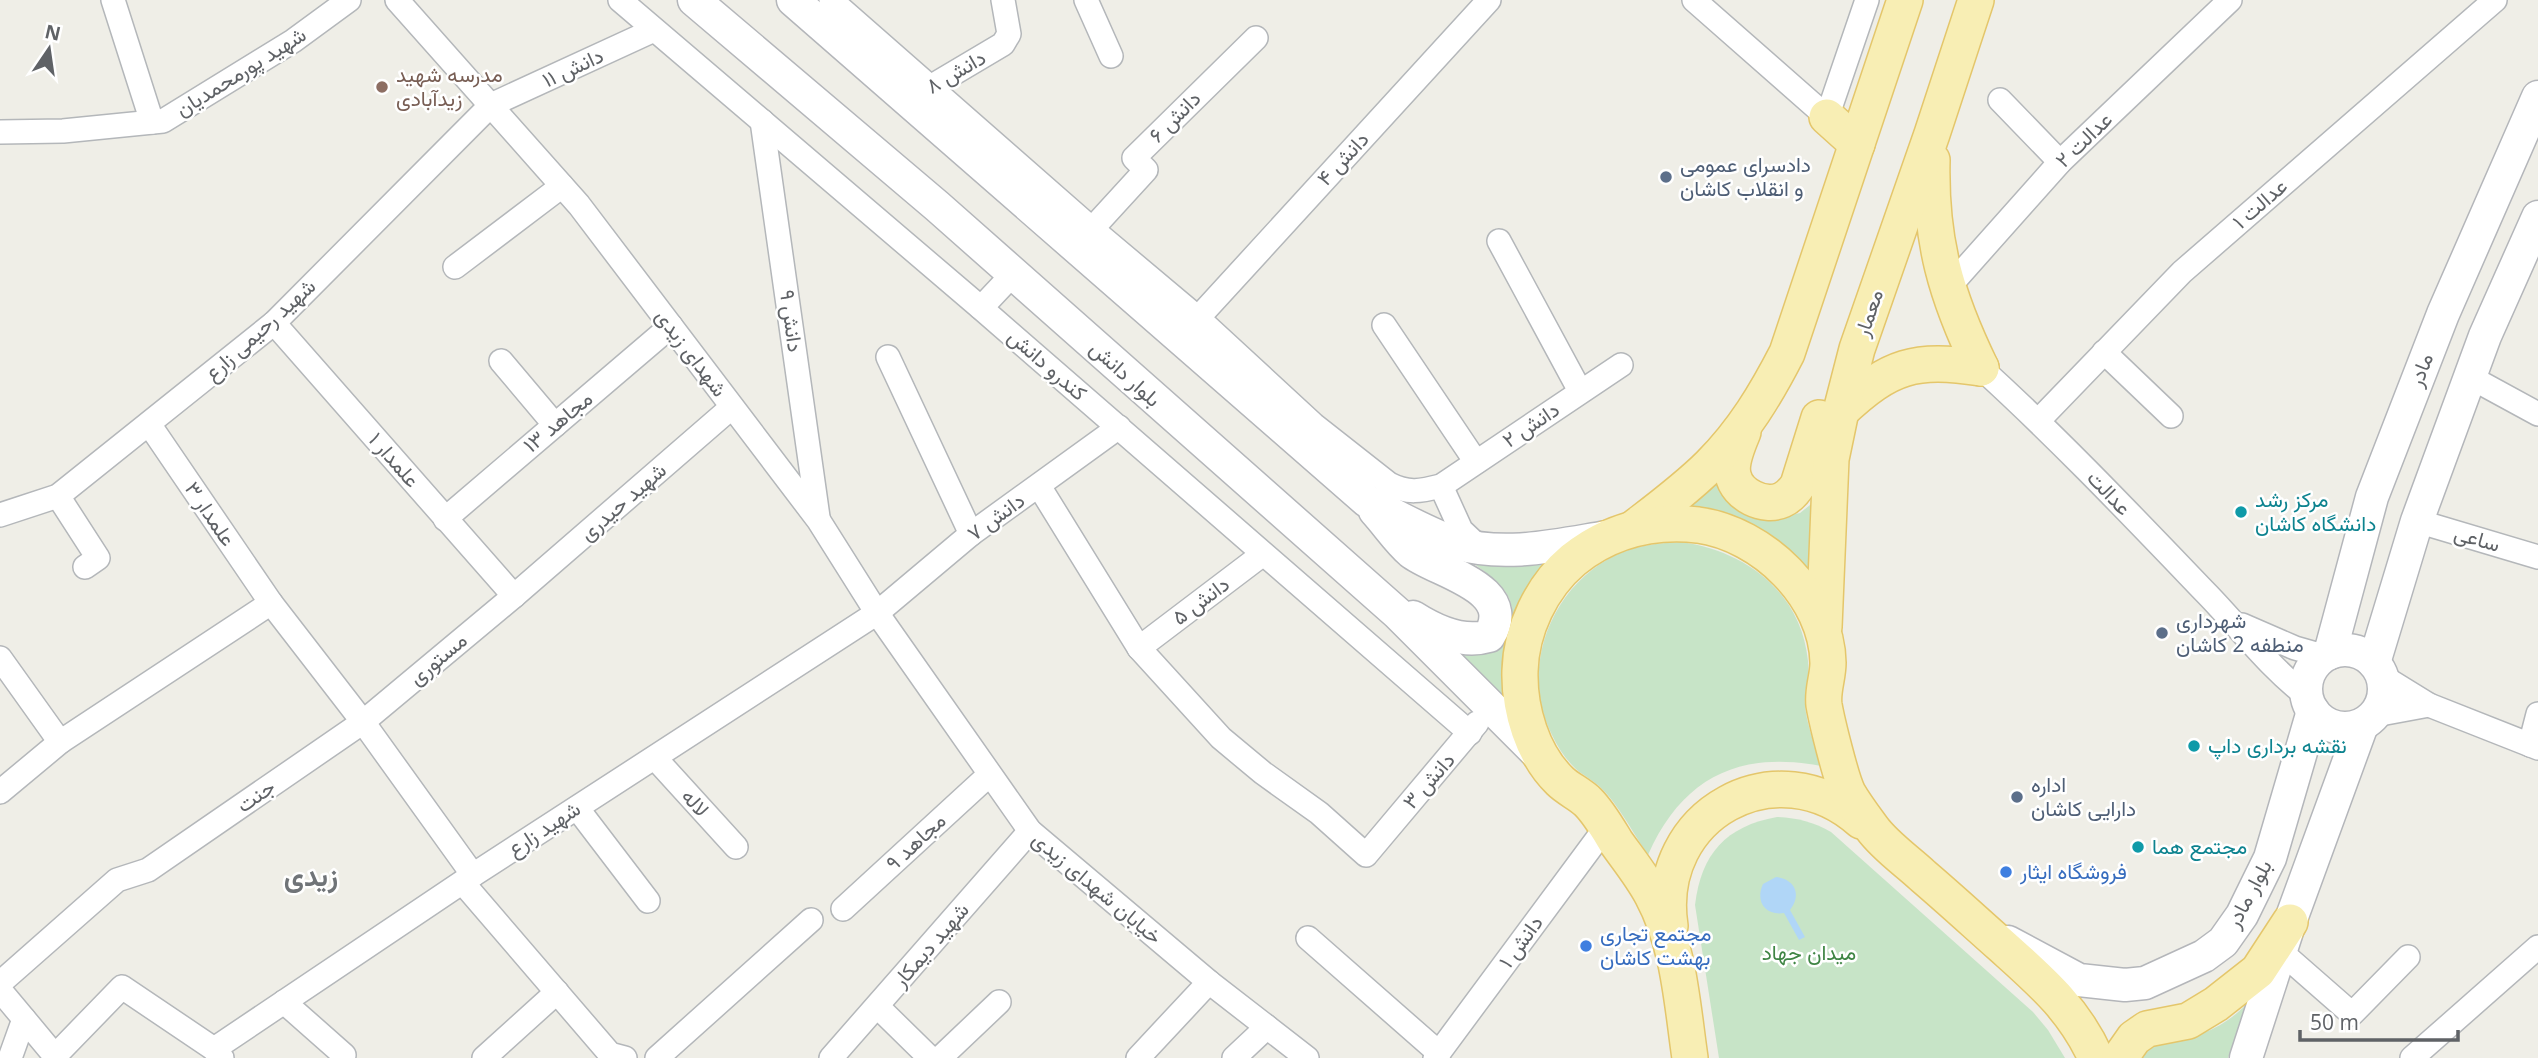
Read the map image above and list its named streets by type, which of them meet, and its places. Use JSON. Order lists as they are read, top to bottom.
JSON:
{
  "streets": {
    "main road": [
      "معمار",
      "مادر",
      "بلوار دانش",
      "بلوار مادر"
    ],
    "street": [
      "دانش ۱۱",
      "شهید پورمحمدیان",
      "دانش ۸",
      "دانش ۶",
      "عدالت ۲",
      "دانش ۴",
      "عدالت ۱",
      "دانش ۹",
      "شهید رحیمی زارع",
      "شهدای زیدی",
      "کندرو دانش",
      "مجاهد ۱۳",
      "دانش ۲",
      "علمدار ۱",
      "عدالت",
      "شهید حیدری",
      "علمدار ۳",
      "دانش ۷",
      "ساعی",
      "دانش ۵",
      "مستوری",
      "دانش ۳",
      "جنت",
      "لاله",
      "شهید زارع",
      "مجاهد ۹",
      "خیابان شهدای زیدی",
      "دانش ۱",
      "شهید دیمکار"
    ]
  },
  "crossings": [
    ["دانش ۱۱", "شهید رحیمی زارع"],
    ["دانش ۱۱", "شهدای زیدی"],
    ["دانش ۱۱", "کندرو دانش"],
    ["عدالت ۱", "عدالت"],
    ["دانش ۹", "شهدای زیدی"],
    ["دانش ۹", "کندرو دانش"],
    ["شهید رحیمی زارع", "شهدای زیدی"],
    ["شهید رحیمی زارع", "علمدار ۱"],
    ["شهید رحیمی زارع", "علمدار ۳"],
    ["شهدای زیدی", "مجاهد ۱۳"],
    ["شهدای زیدی", "شهید حیدری"],
    ["شهدای زیدی", "دانش ۷"],
    ["شهدای زیدی", "شهید زارع"],
    ["شهدای زیدی", "خیابان شهدای زیدی"],
    ["کندرو دانش", "دانش ۷"],
    ["کندرو دانش", "دانش ۵"],
    ["کندرو دانش", "دانش ۳"],
    ["مادر", "عدالت"],
    ["مادر", "بلوار مادر"],
    ["بلوار دانش", "دانش ۳"],
    ["مجاهد ۱۳", "علمدار ۱"],
    ["علمدار ۱", "شهید حیدری"],
    ["علمدار ۱", "مستوری"],
    ["عدالت", "بلوار مادر"],
    ["شهید حیدری", "مستوری"],
    ["علمدار ۳", "مستوری"],
    ["علمدار ۳", "جنت"],
    ["علمدار ۳", "شهید زارع"],
    ["دانش ۷", "شهید زارع"],
    ["دانش ۷", "خیابان شهدای زیدی"],
    ["دانش ۵", "دانش ۳"],
    ["مستوری", "جنت"],
    ["لاله", "شهید زارع"],
    ["شهید زارع", "خیابان شهدای زیدی"],
    ["مجاهد ۹", "خیابان شهدای زیدی"],
    ["خیابان شهدای زیدی", "شهید دیمکار"]
  ],
  "districts": ["زیدی"],
  "parks": ["میدان جهاد"],
  "places": [
    "مدرسه شهید زیدآبادی",
    "دادسرای عمومی و انقلاب کاشان",
    "مرکز رشد دانشگاه کاشان",
    "شهرداری منطفه 2 کاشان",
    "نقشه برداری داپ",
    "اداره دارایی کاشان",
    "مجتمع هما",
    "فروشگاه ایثار",
    "مجتمع تجاری بهشت کاشان"
  ],
  "scale_bar": "50 m",
  "north": "top"
}
